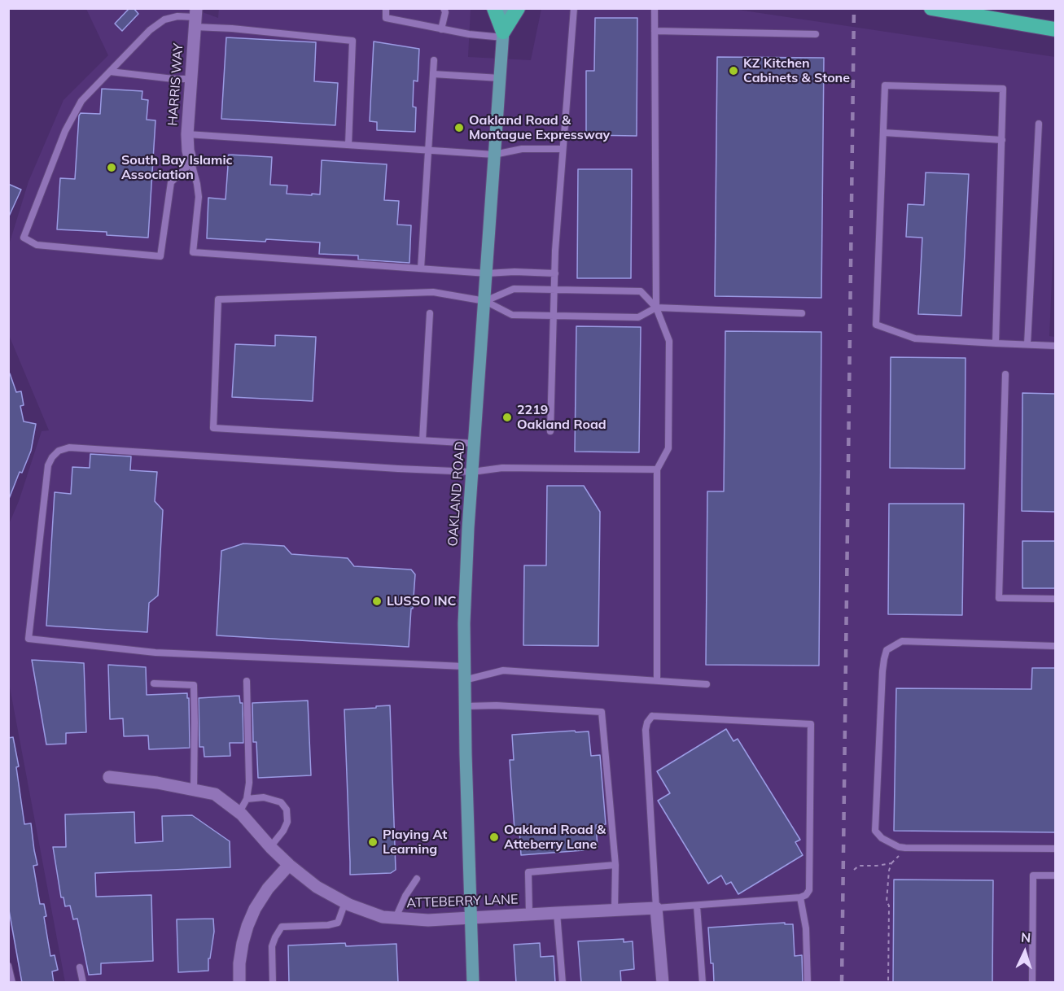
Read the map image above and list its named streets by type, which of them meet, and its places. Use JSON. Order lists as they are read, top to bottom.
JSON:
{
  "streets": {
    "main road": ["OAKLAND ROAD"],
    "street": ["HARRIS WAY", "ATTEBERRY LANE"]
  },
  "crossings": [
    ["OAKLAND ROAD", "ATTEBERRY LANE"]
  ],
  "places": [
    "KZ Kitchen Cabinets & Stone",
    "Oakland Road & Montague Expressway",
    "South Bay Islamic Association",
    "2219 Oakland Road",
    "LUSSO INC",
    "Oakland Road & Atteberry Lane",
    "Playing At Learning"
  ],
  "north": "top"
}
